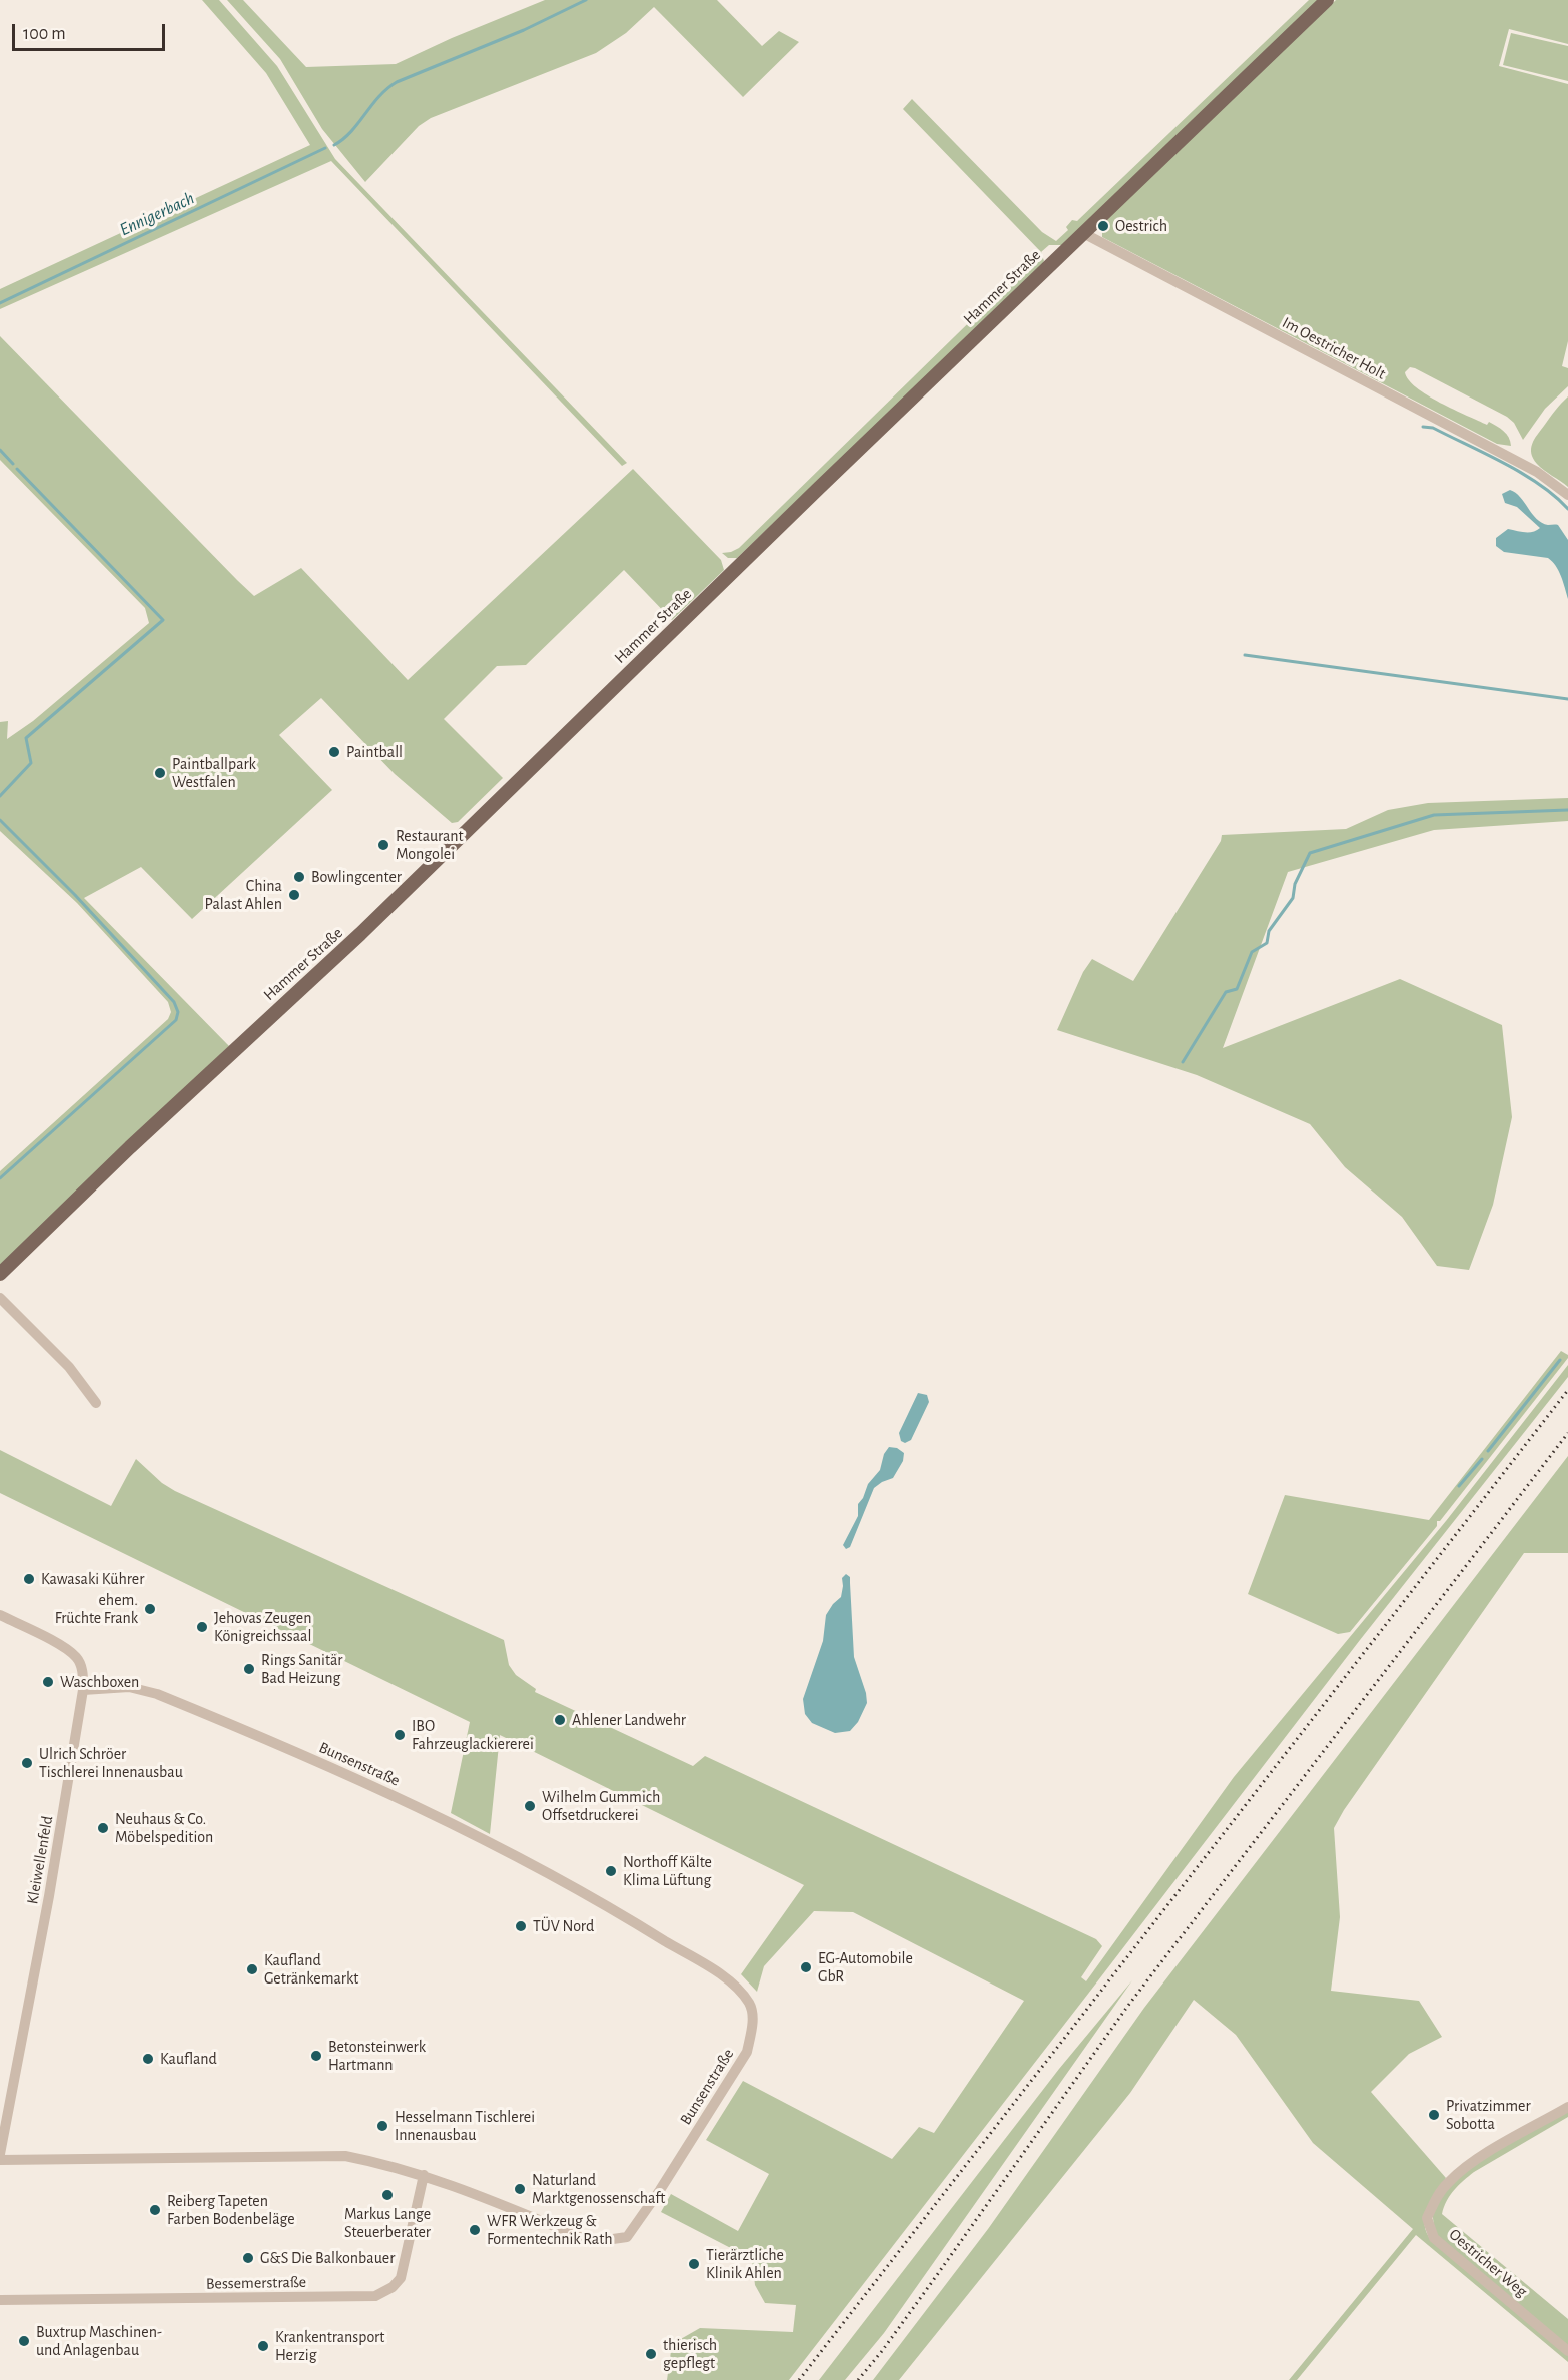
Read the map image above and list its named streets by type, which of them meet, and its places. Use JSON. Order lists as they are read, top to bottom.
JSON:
{
  "streets": {
    "main road": ["Hammer Straße"],
    "street": [
      "Im Oestricher Holt",
      "Bunsenstraße",
      "Kleiwellenfeld",
      "Oestricher Weg",
      "Bessemerstraße"
    ]
  },
  "crossings": [
    ["Hammer Straße", "Im Oestricher Holt"],
    ["Bunsenstraße", "Kleiwellenfeld"],
    ["Bunsenstraße", "Bessemerstraße"]
  ],
  "water": ["Ennigerbach"],
  "places": [
    "Oestrich",
    "Paintball",
    "Paintballpark Westfalen",
    "Restaurant Mongolei",
    "Bowlingcenter",
    "China Palast Ahlen",
    "Kawasaki Kührer",
    "ehem. Früchte Frank",
    "Jehovas Zeugen Königreichssaal",
    "Rings Sanitär Bad Heizung",
    "Waschboxen",
    "Ahlener Landwehr",
    "IBO Fahrzeuglackiererei",
    "Ulrich Schröer Tischlerei Innenausbau",
    "Wilhelm Gummich Offsetdruckerei",
    "Neuhaus & Co. Möbelspedition",
    "Northoff Kälte Klima Lüftung",
    "TÜV Nord",
    "EG-Automobile GbR",
    "Kaufland Getränkemarkt",
    "Betonsteinwerk Hartmann",
    "Kaufland",
    "Privatzimmer Sobotta",
    "Hesselmann Tischlerei Innenausbau",
    "Naturland Marktgenossenschaft",
    "Markus Lange Steuerberater",
    "Reiberg Tapeten Farben Bodenbeläge",
    "WFR Werkzeug & Formentechnik Rath",
    "G&S Die Balkonbauer",
    "Tierärztliche Klinik Ahlen",
    "Buxtrup Maschinen- und Anlagenbau",
    "Krankentransport Herzig",
    "thierisch gepflegt"
  ],
  "scale_bar": "100 m"
}
